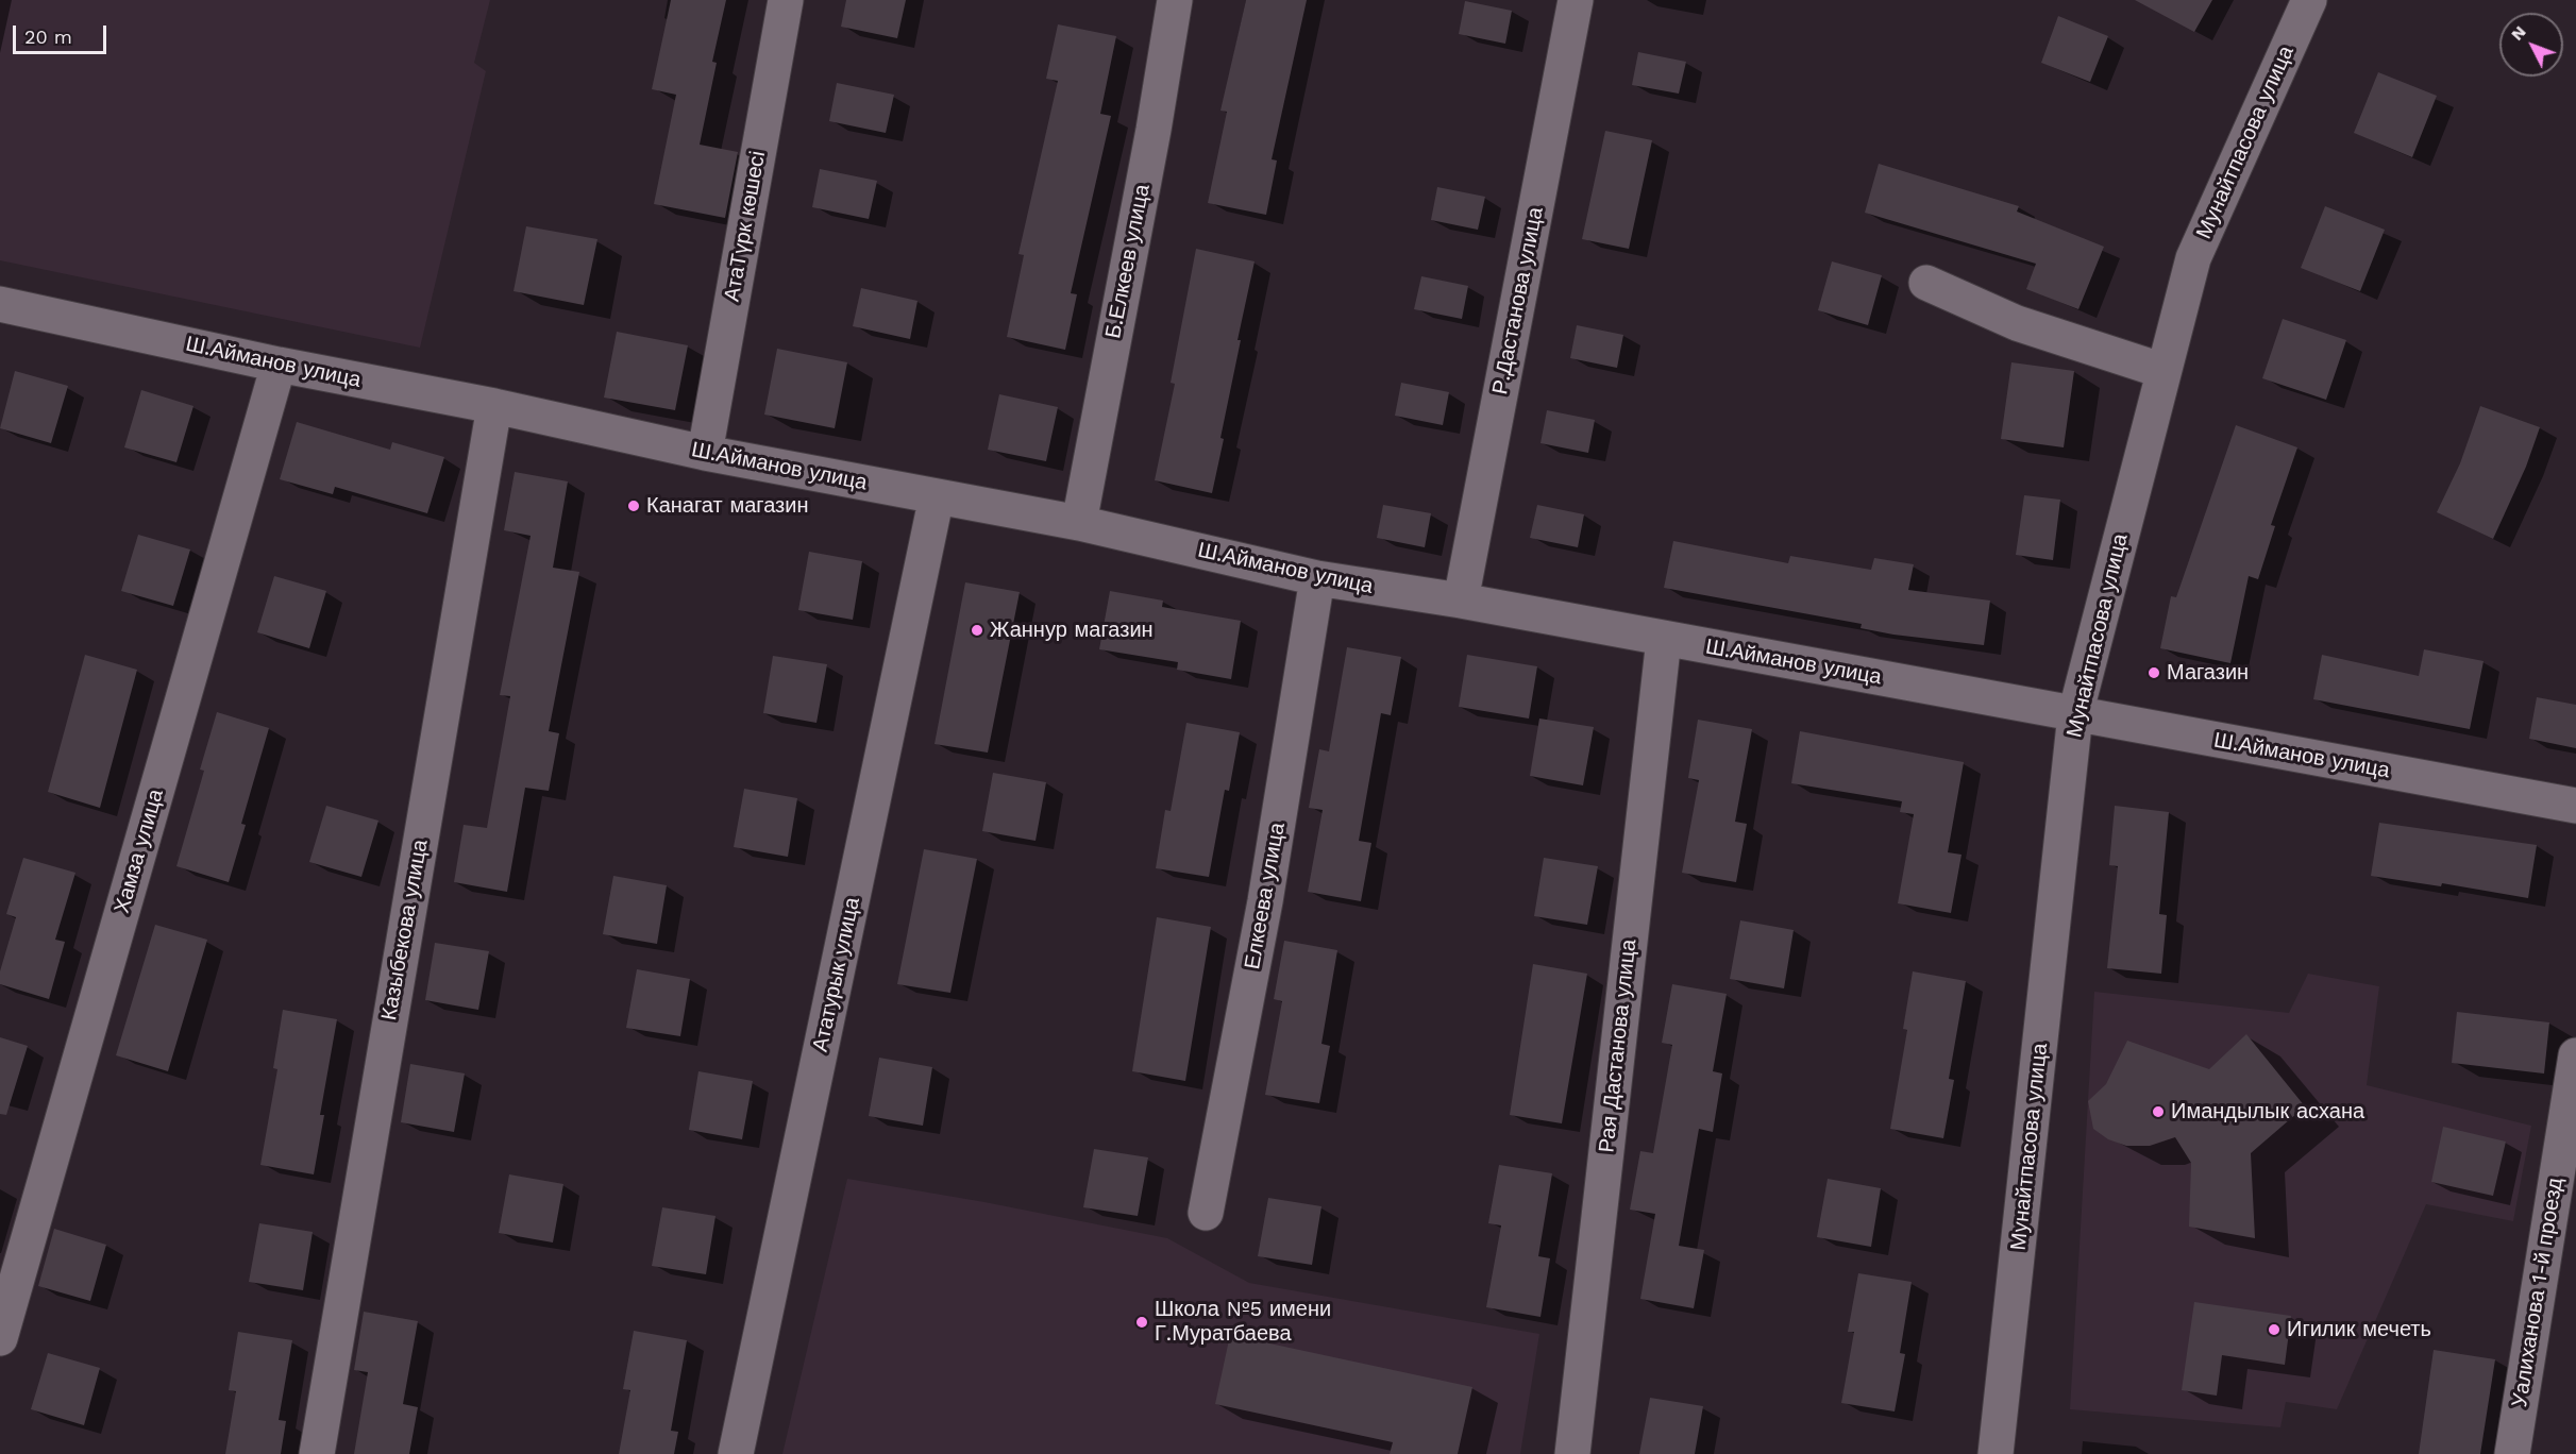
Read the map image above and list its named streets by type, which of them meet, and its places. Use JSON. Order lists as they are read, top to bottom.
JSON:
{
  "streets": {
    "street": [
      "Мунайтпасова улица",
      "АтаТүрк көшесі",
      "Б.Елкеев улица",
      "Р.Дастанова улица",
      "Ш.Айманов улица",
      "Хамза улица",
      "Елкеева улица",
      "Казыбекова улица",
      "Ататурык улица",
      "Рая Дастанова улица",
      "Уалиханова 1-й проезд"
    ]
  },
  "crossings": [
    ["Мунайтпасова улица", "Ш.Айманов улица"],
    ["АтаТүрк көшесі", "Ш.Айманов улица"],
    ["Б.Елкеев улица", "Ш.Айманов улица"],
    ["Р.Дастанова улица", "Ш.Айманов улица"],
    ["Ш.Айманов улица", "Хамза улица"],
    ["Ш.Айманов улица", "Елкеева улица"],
    ["Ш.Айманов улица", "Казыбекова улица"],
    ["Ш.Айманов улица", "Ататурык улица"],
    ["Ш.Айманов улица", "Рая Дастанова улица"]
  ],
  "places": [
    "Канагат магазин",
    "Жаннур магазин",
    "Магазин",
    "Имандылык асхана",
    "Школа №5 имени Г.Муратбаева",
    "Игилик мечеть"
  ],
  "scale_bar": "20 m",
  "north": "top left"
}
